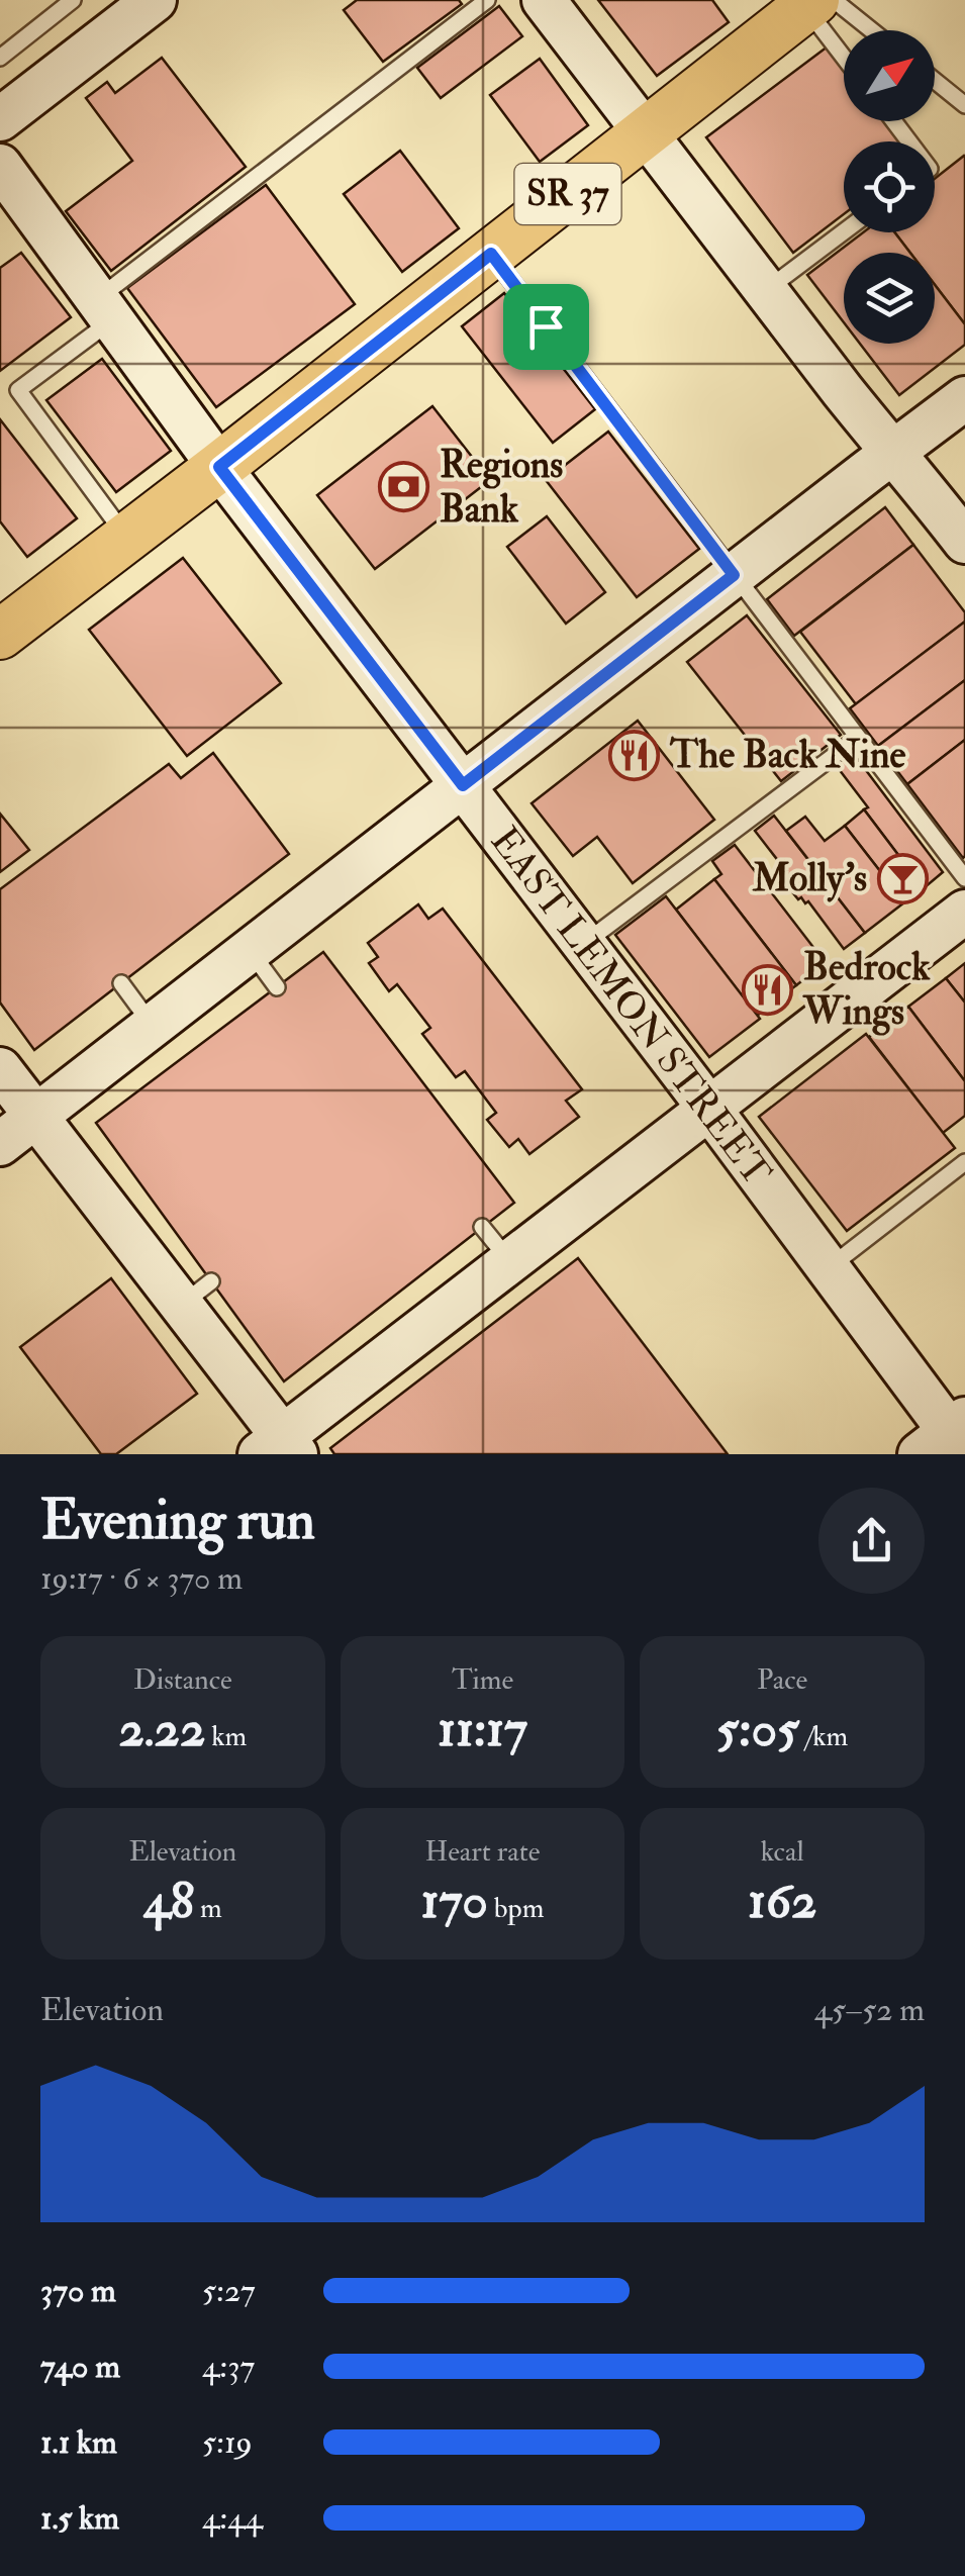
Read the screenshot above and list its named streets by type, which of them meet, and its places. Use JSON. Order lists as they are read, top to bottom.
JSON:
{
  "streets": {
    "main road": ["SR 37"],
    "street": ["EAST LEMON STREET"]
  },
  "crossings": [
    ["SR 37", "EAST LEMON STREET"]
  ],
  "places": {
    "bank": ["Regions Bank"],
    "restaurant": ["The Back Nine", "Bedrock Wings"],
    "bar": ["Molly's"]
  },
  "north": "top right",
  "page": {
    "heading": ["Evening run", "19:17 · 6 × 370 m"],
    "stats": [
      ["Distance", "2.22 km"],
      ["Time", "11:17"],
      ["Pace", "5:05 /km"],
      ["Elevation", "48 m"],
      ["Heart rate", "170 bpm"],
      ["kcal", "162"]
    ],
    "chart": ["Elevation", "45–52 m"],
    "list": [
      {
        "name": "370 m",
        "note": "5:27"
      },
      {
        "name": "740 m",
        "note": "4:37"
      },
      {
        "name": "1.1 km",
        "note": "5:19"
      },
      {
        "name": "1.5 km",
        "note": "4:44"
      }
    ]
  }
}
